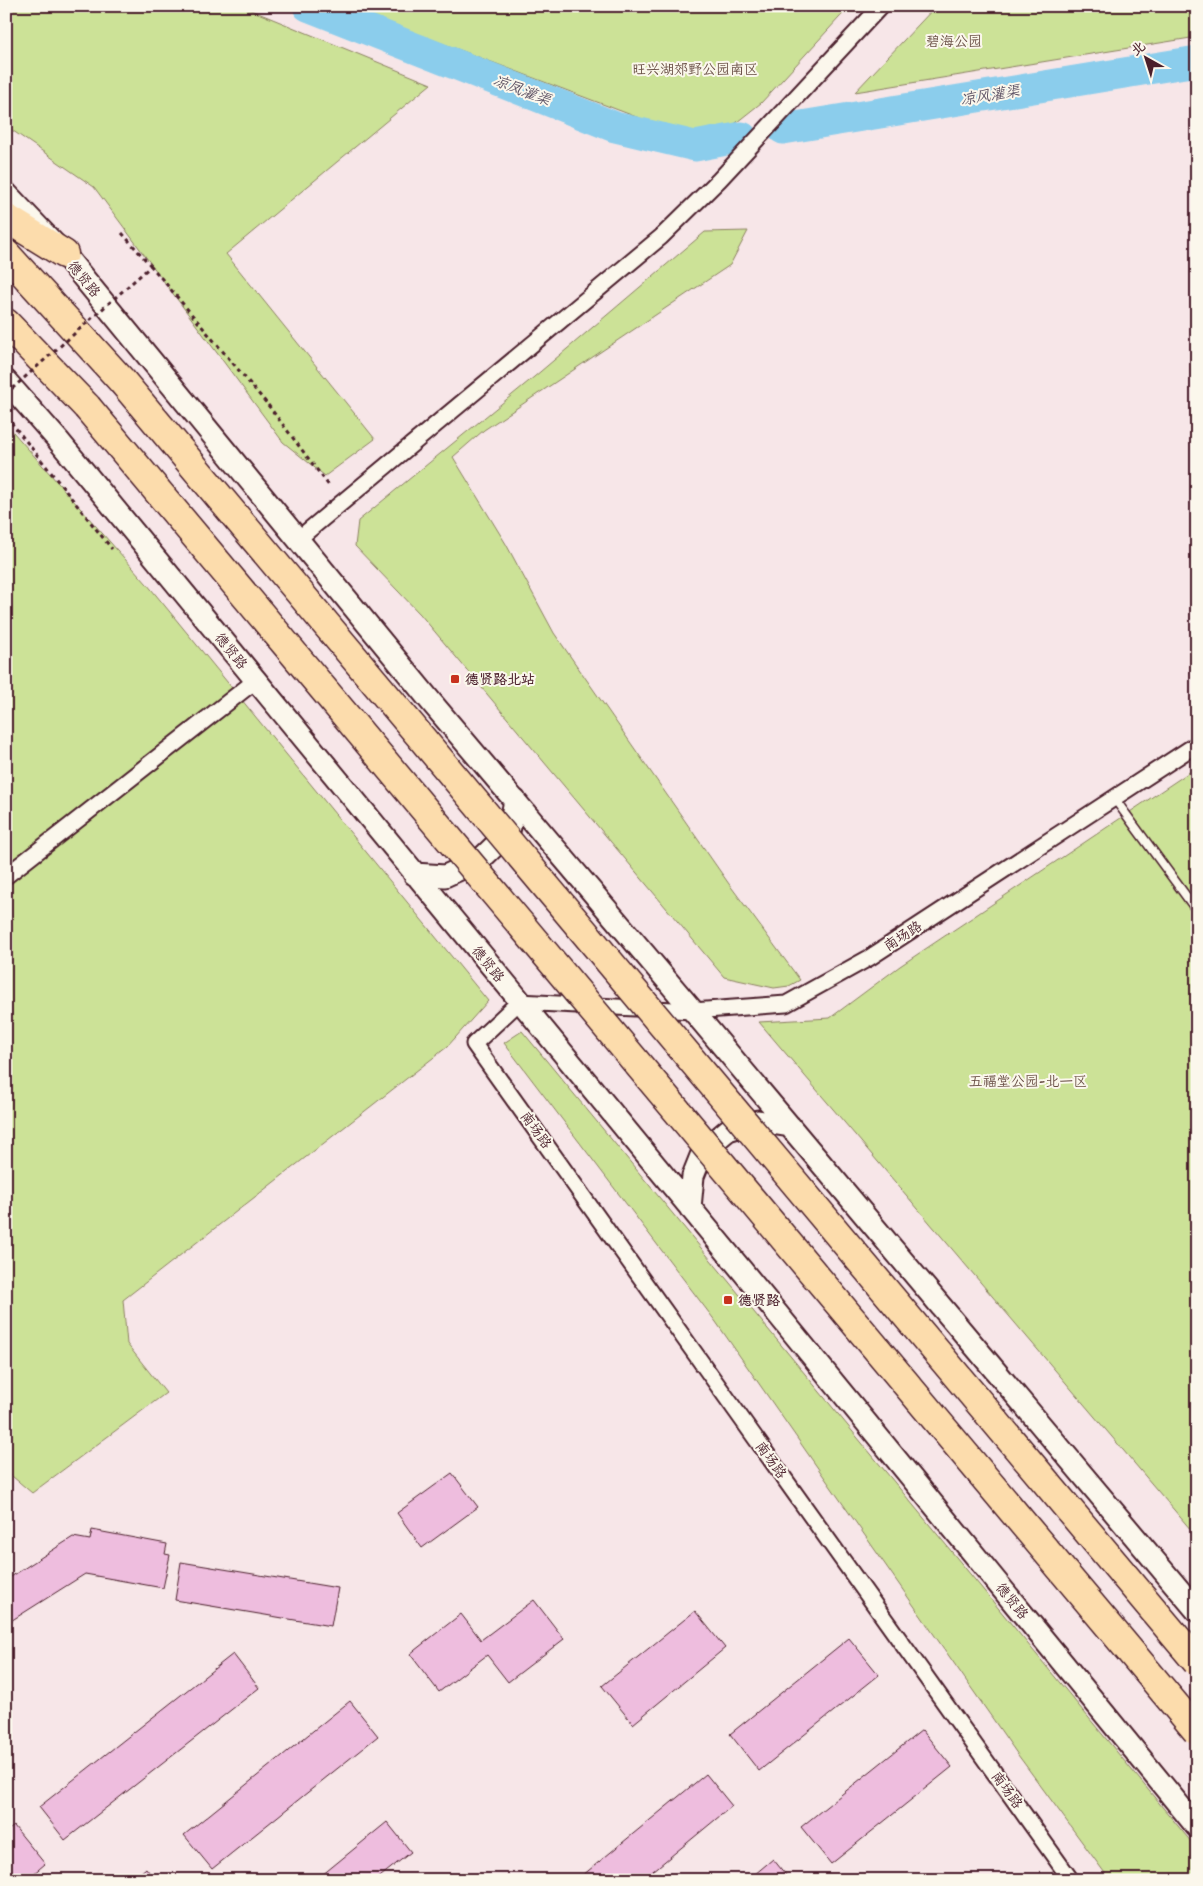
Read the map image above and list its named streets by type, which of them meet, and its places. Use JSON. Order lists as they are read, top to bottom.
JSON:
{
  "streets": {
    "street": ["德贤路", "南场路"]
  },
  "crossings": [
    ["德贤路", "南场路"]
  ],
  "water": ["凉凤灌渠", "凉风灌渠"],
  "parks": ["碧海公园", "旺兴湖郊野公园南区", "五福堂公园-北一区"],
  "places": {
    "transit": ["德贤路北站", "德贤路"]
  },
  "north": "top left"
}
